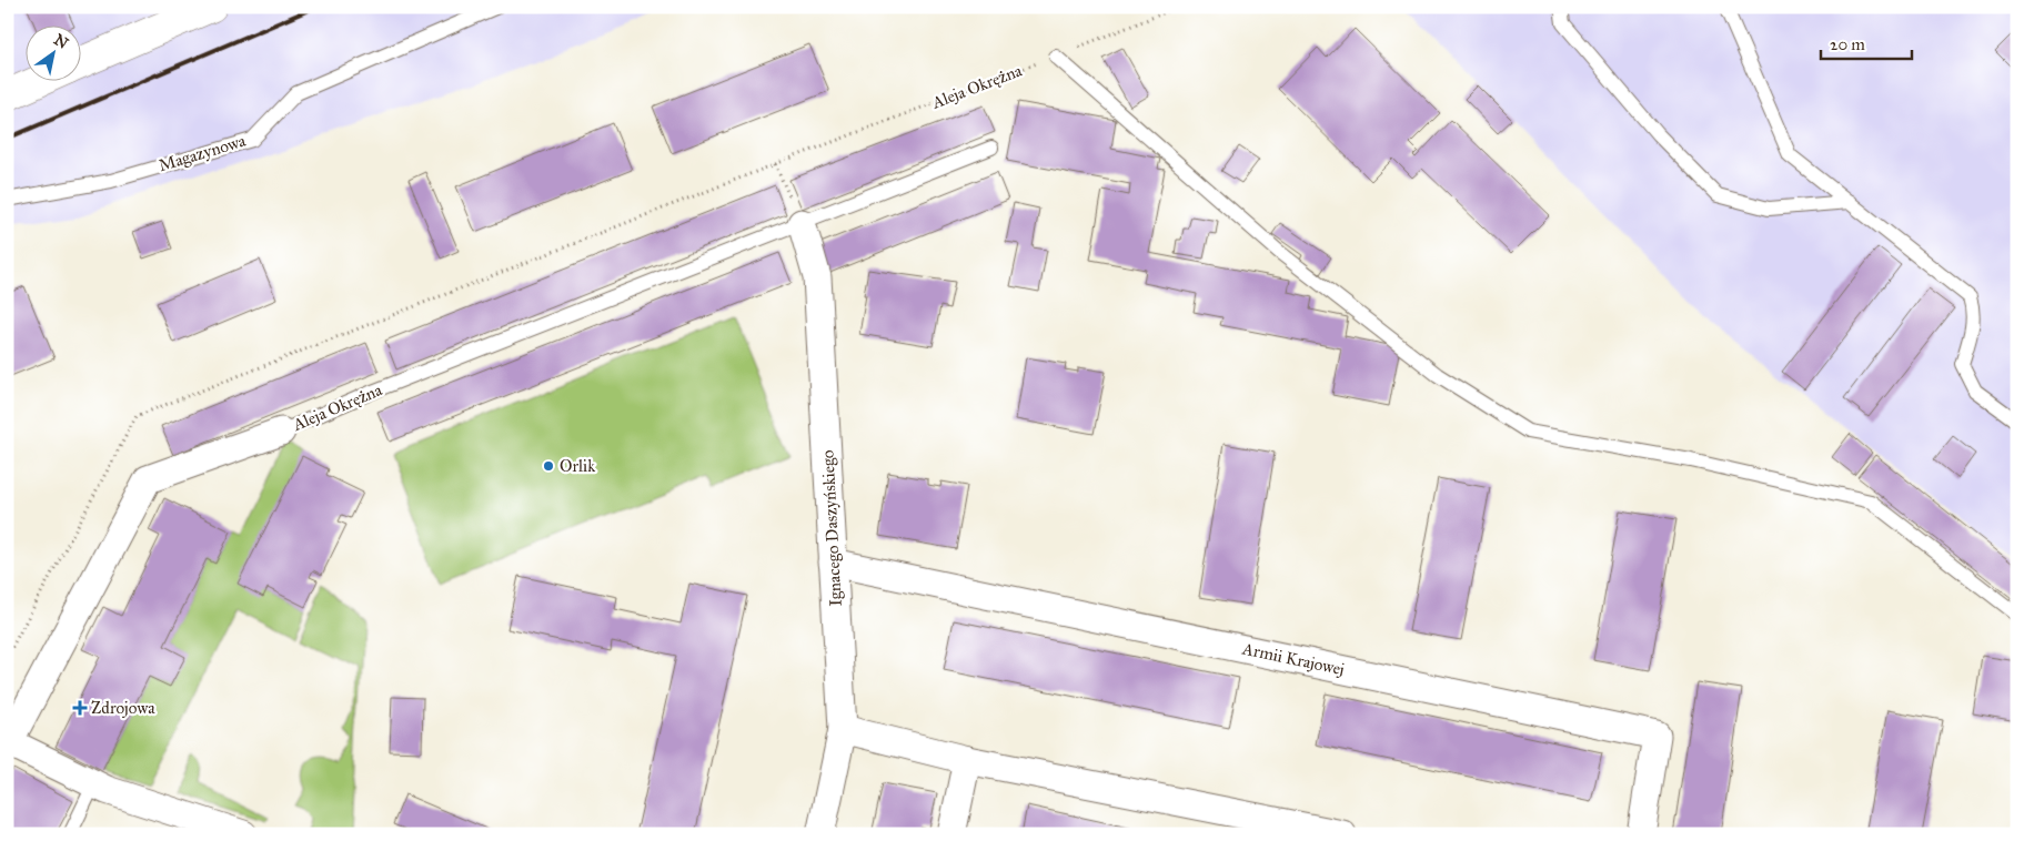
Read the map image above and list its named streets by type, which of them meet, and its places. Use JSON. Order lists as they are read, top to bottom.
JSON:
{
  "streets": {
    "street": ["Aleja Okrężna", "Ignacego Daszyńskiego", "Armii Krajowej"],
    "lane": ["Magazynowa"]
  },
  "crossings": [
    ["Aleja Okrężna", "Ignacego Daszyńskiego"],
    ["Ignacego Daszyńskiego", "Armii Krajowej"]
  ],
  "places": {
    "other": ["Orlik"],
    "health": ["Zdrojowa"]
  },
  "scale_bar": "20 m",
  "north": "top right"
}
